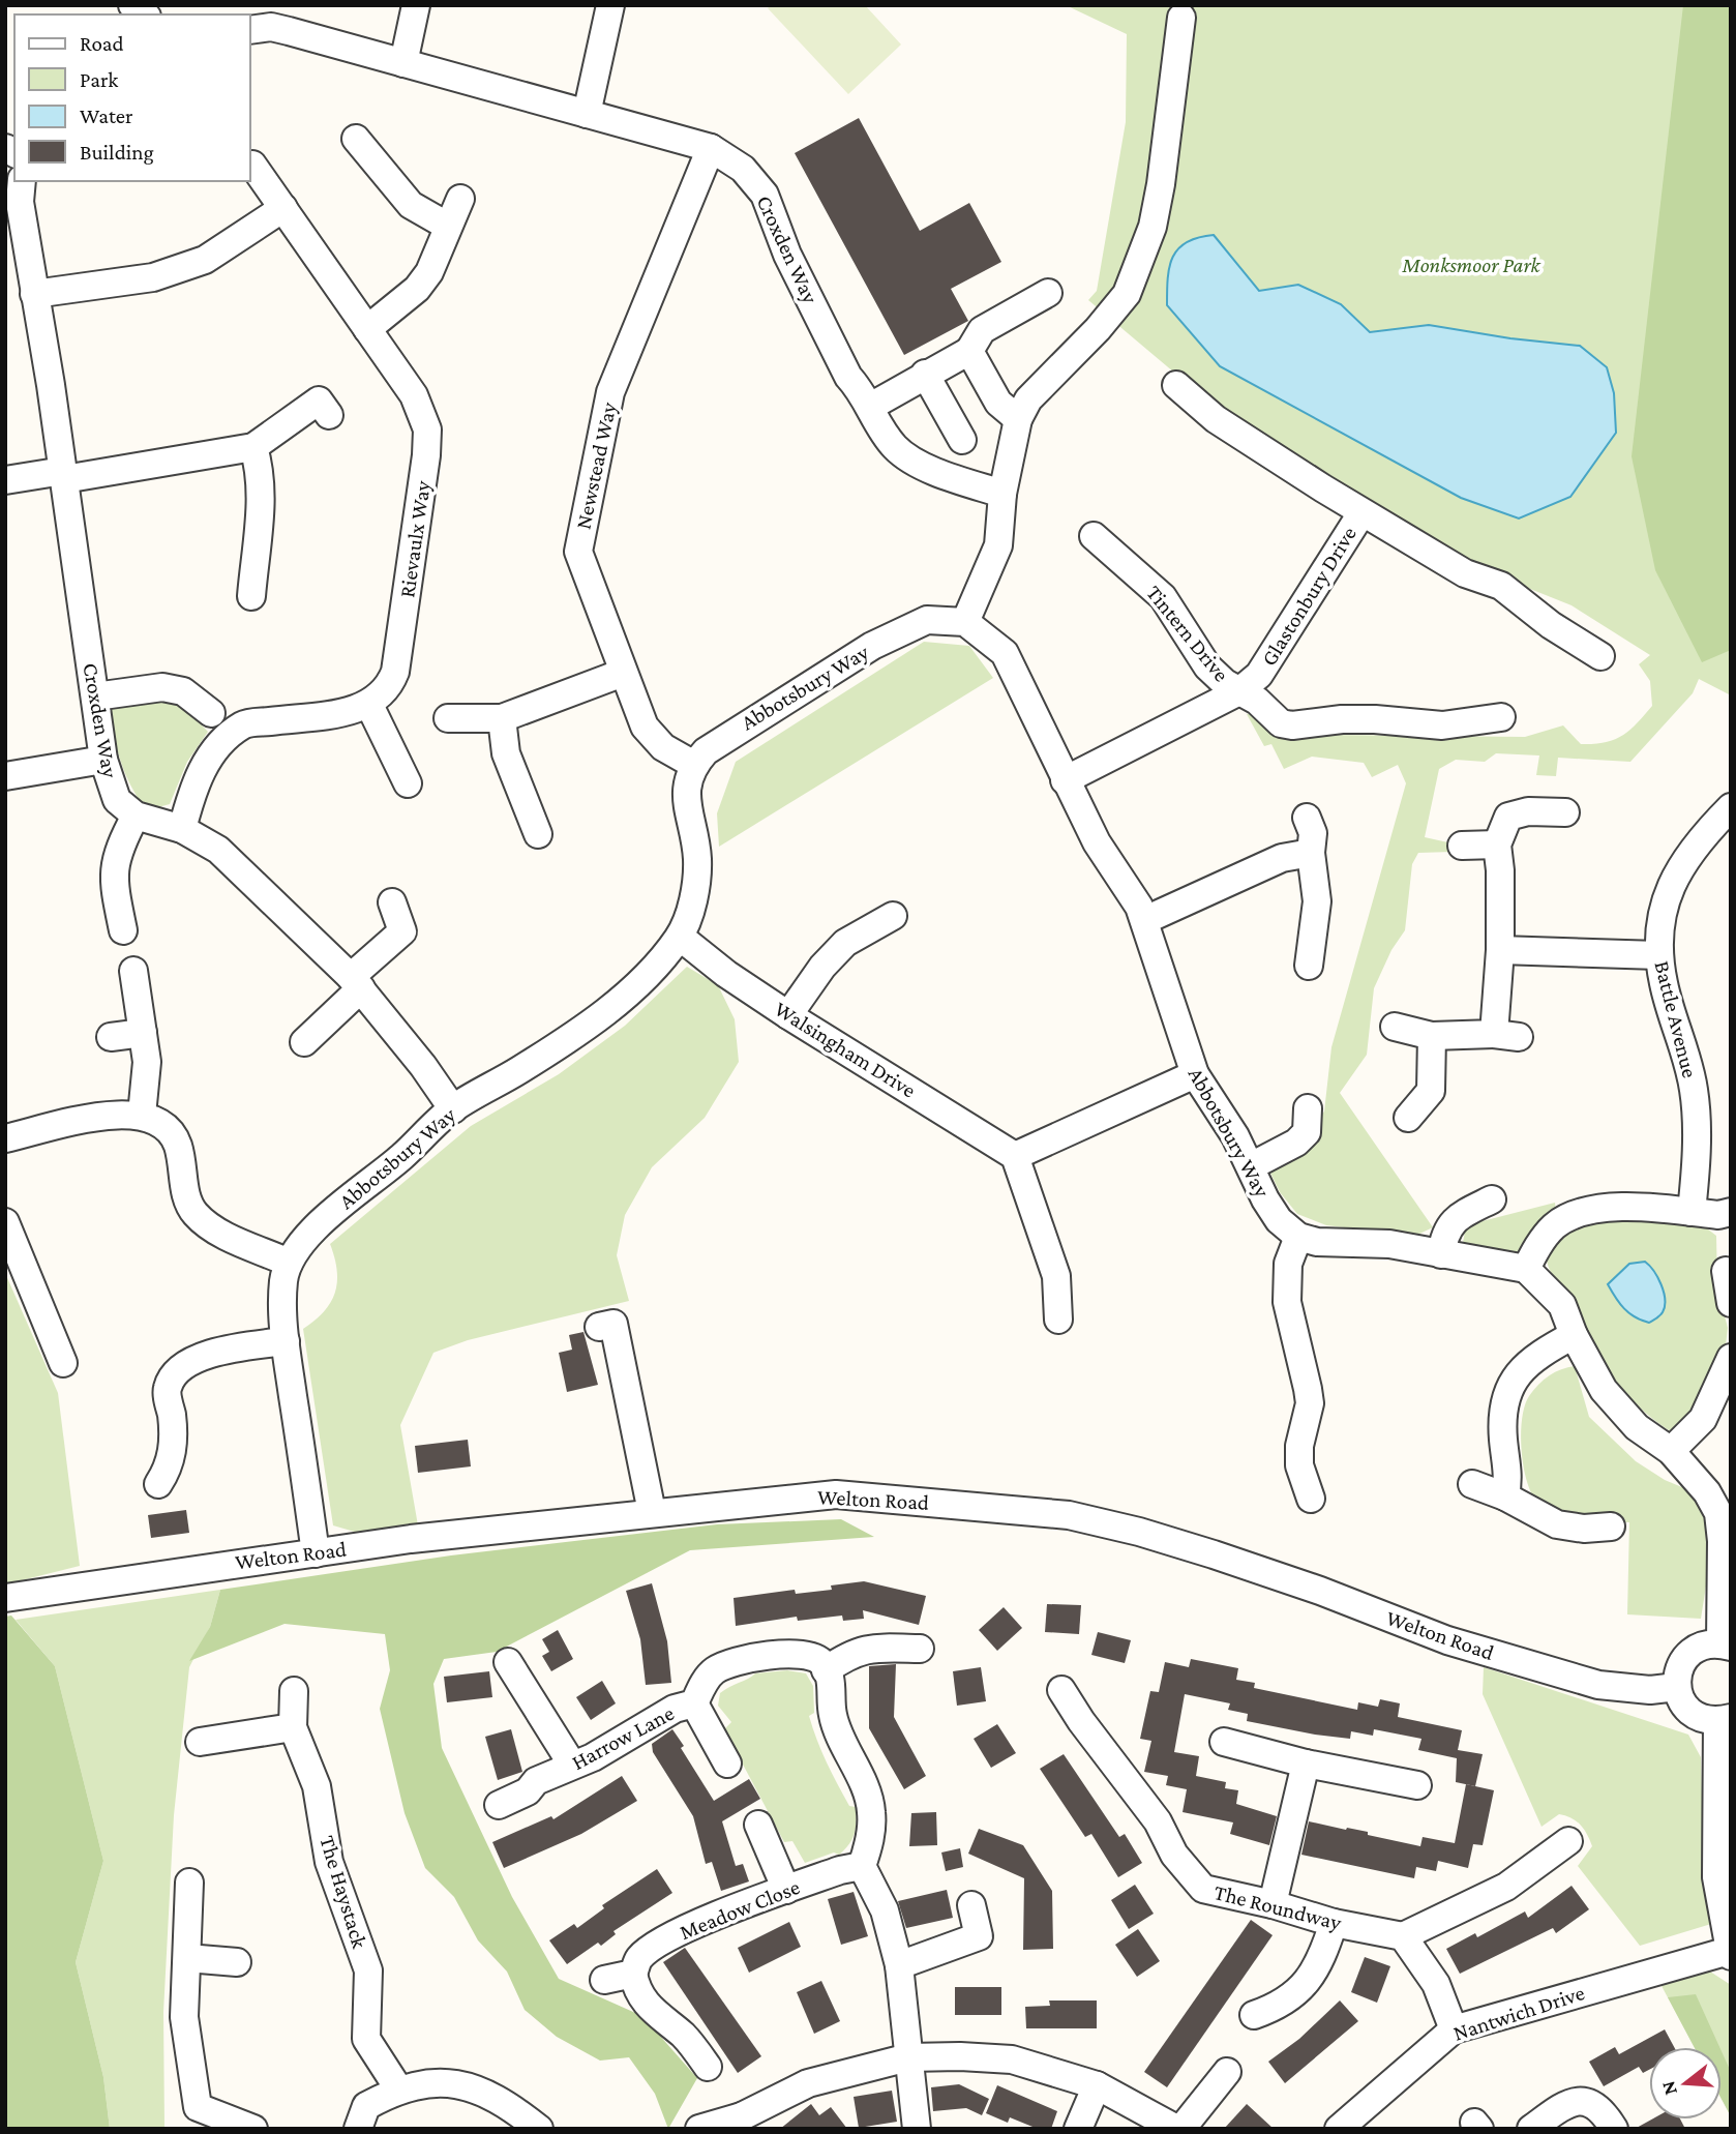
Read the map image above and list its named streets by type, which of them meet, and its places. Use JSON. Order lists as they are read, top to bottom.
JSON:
{
  "streets": {
    "street": [
      "Croxden Way",
      "Newstead Way",
      "Rievaulx Way",
      "Glastonbury Drive",
      "Tintern Drive",
      "Abbotsbury Way",
      "Battle Avenue",
      "Walsingham Drive",
      "Welton Road",
      "Harrow Lane",
      "The Haystack",
      "The Roundway",
      "Meadow Close",
      "Nantwich Drive"
    ]
  },
  "crossings": [
    ["Croxden Way", "Newstead Way"],
    ["Newstead Way", "Abbotsbury Way"],
    ["Glastonbury Drive", "Tintern Drive"],
    ["Glastonbury Drive", "Abbotsbury Way"],
    ["Abbotsbury Way", "Walsingham Drive"]
  ],
  "parks": ["Monksmoor Park"],
  "legend": [
    "Road",
    "Park",
    "Water",
    "Building"
  ],
  "north": "left"
}
